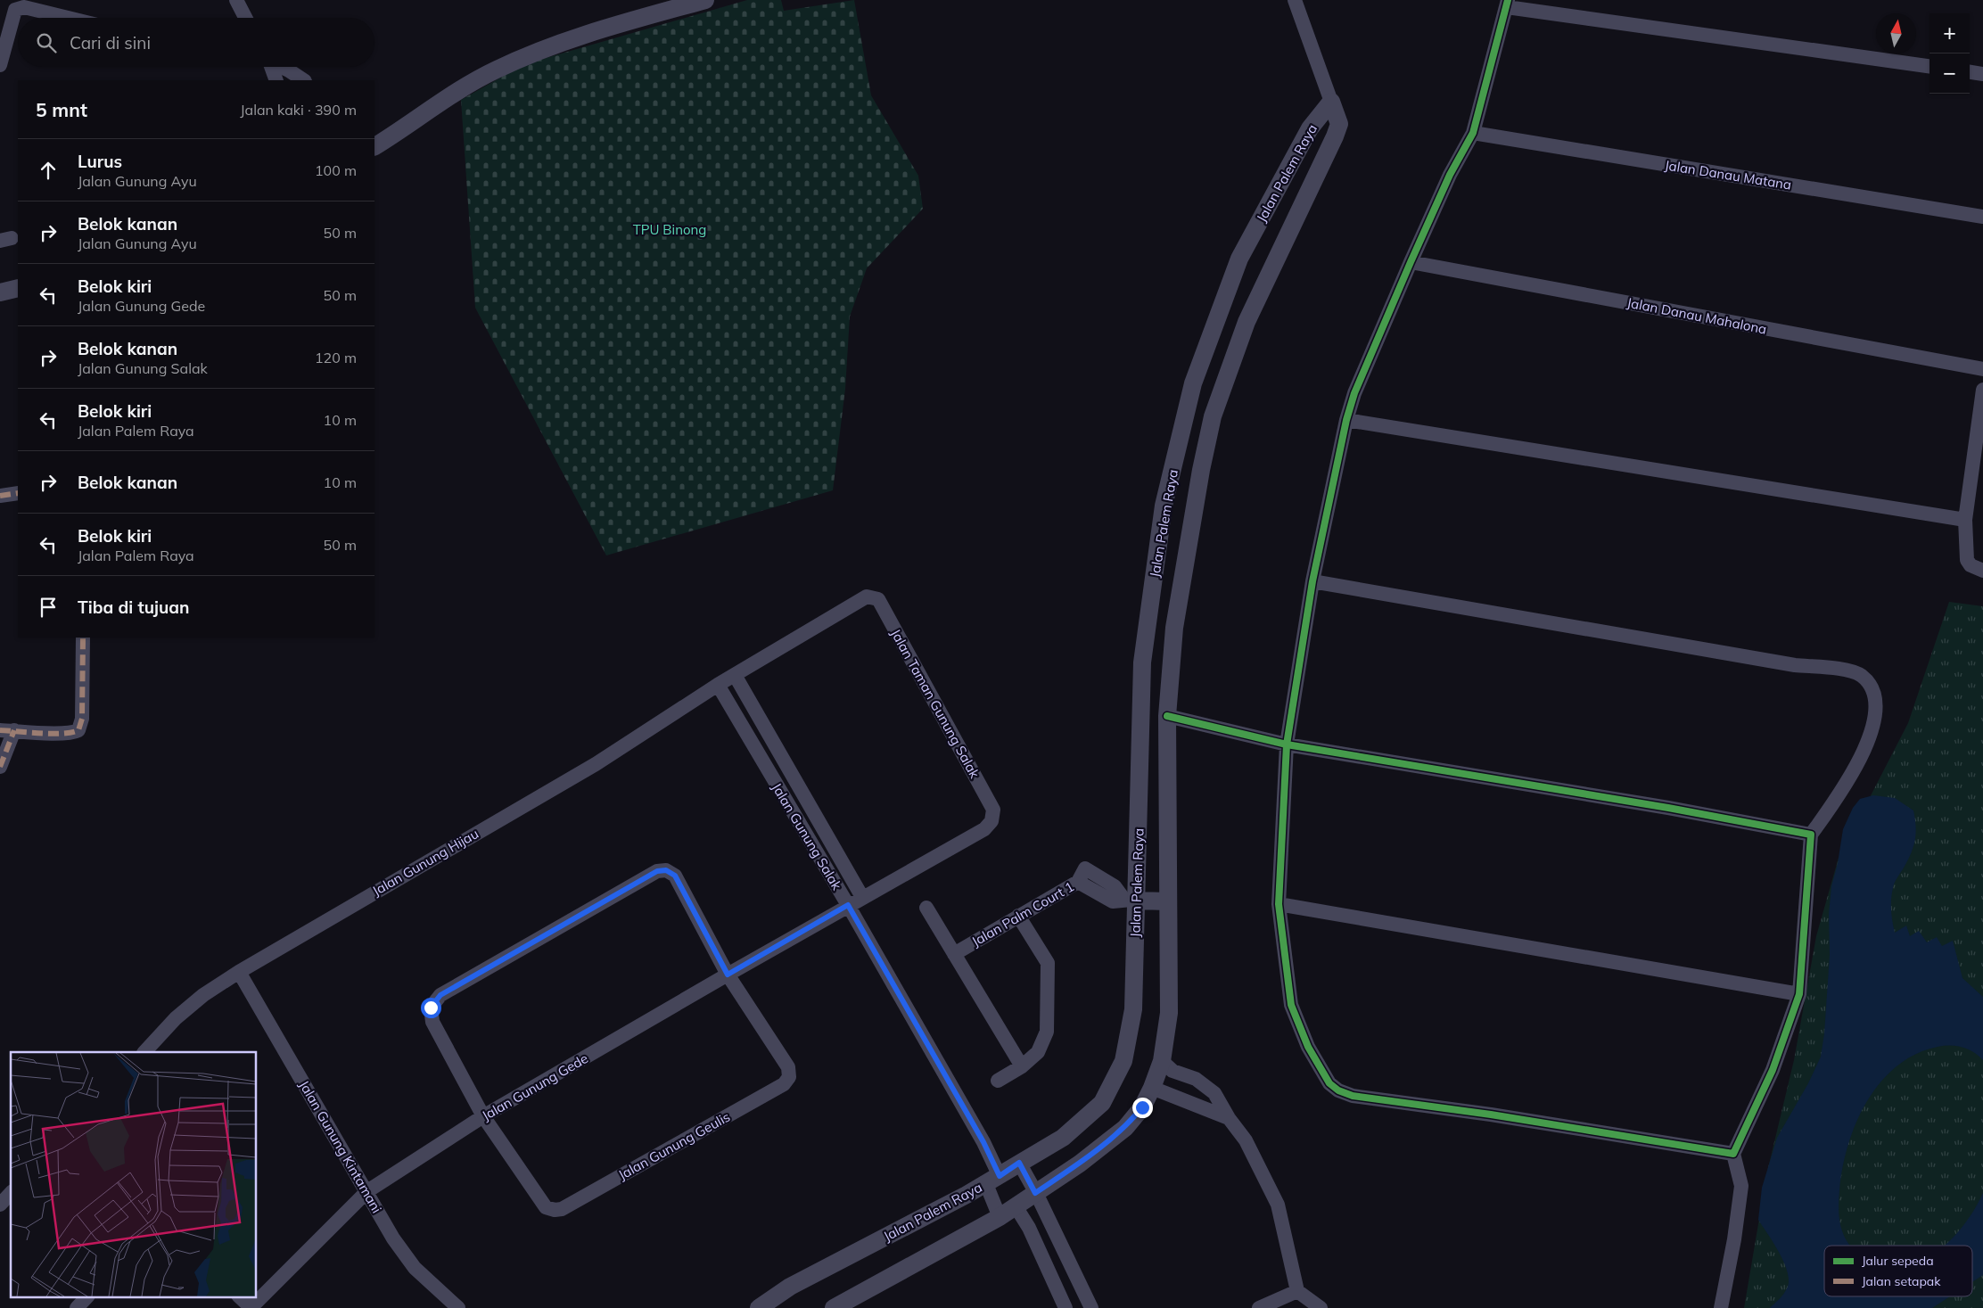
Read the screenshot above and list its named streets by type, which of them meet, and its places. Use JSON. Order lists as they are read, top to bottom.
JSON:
{
  "streets": {
    "street": [
      "Jalan Palem Raya",
      "Jalan Danau Matana",
      "Jalan Danau Mahalona",
      "Jalan Taman Gunung Salak",
      "Jalan Gunung Salak",
      "Jalan Gunung Hijau",
      "Jalan Palm Court 1",
      "Jalan Gunung Gede",
      "Jalan Gunung Geulis",
      "Jalan Gunung Kintamani"
    ]
  },
  "crossings": [
    ["Jalan Palem Raya", "Jalan Gunung Salak"],
    ["Jalan Palem Raya", "Jalan Palm Court 1"],
    ["Jalan Taman Gunung Salak", "Jalan Gunung Salak"],
    ["Jalan Taman Gunung Salak", "Jalan Gunung Hijau"],
    ["Jalan Taman Gunung Salak", "Jalan Gunung Gede"],
    ["Jalan Gunung Salak", "Jalan Gunung Hijau"],
    ["Jalan Gunung Salak", "Jalan Gunung Gede"],
    ["Jalan Gunung Hijau", "Jalan Gunung Kintamani"],
    ["Jalan Gunung Gede", "Jalan Gunung Geulis"],
    ["Jalan Gunung Gede", "Jalan Gunung Kintamani"]
  ],
  "parks": ["TPU Binong"],
  "legend": ["Jalur sepeda", "Jalan setapak"],
  "north": "top",
  "page": {
    "map_buttons": ["+", "−"],
    "search": "Cari di sini",
    "heading": ["5 mnt", "Jalan kaki · 390 m"],
    "list": [
      ["Lurus", "Jalan Gunung Ayu", "100 m"],
      ["Belok kanan", "Jalan Gunung Ayu", "50 m"],
      ["Belok kiri", "Jalan Gunung Gede", "50 m"],
      ["Belok kanan", "Jalan Gunung Salak", "120 m"],
      ["Belok kiri", "Jalan Palem Raya", "10 m"],
      ["Belok kanan", "10 m"],
      ["Belok kiri", "Jalan Palem Raya", "50 m"],
      "Tiba di tujuan"
    ]
  }
}
